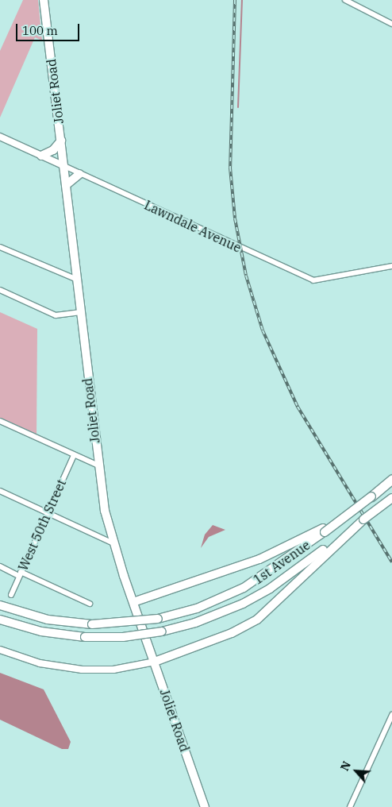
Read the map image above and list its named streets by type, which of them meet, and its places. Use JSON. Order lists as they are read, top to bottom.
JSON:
{
  "streets": {
    "main road": ["Joliet Road", "1st Avenue"],
    "street": ["Lawndale Avenue", "West 50th Street"]
  },
  "crossings": [
    ["Joliet Road", "Lawndale Avenue"]
  ],
  "scale_bar": "100 m",
  "north": "top left"
}
